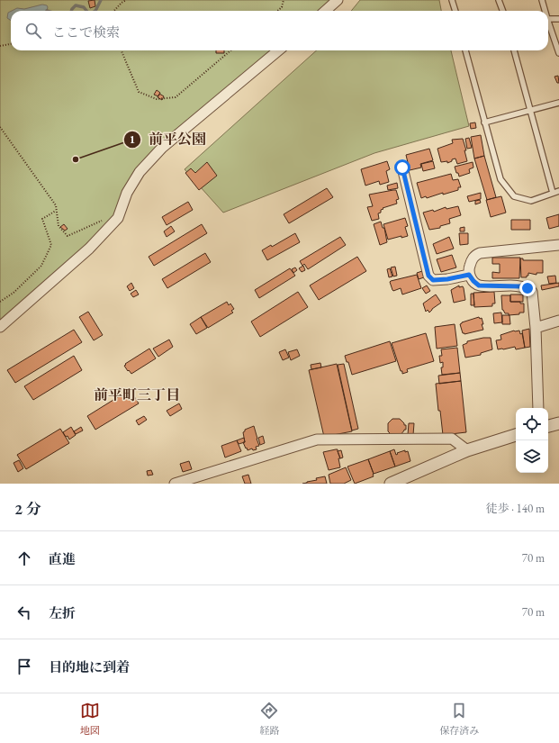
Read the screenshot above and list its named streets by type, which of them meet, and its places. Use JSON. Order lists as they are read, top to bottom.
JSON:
{
  "districts": ["前平町三丁目"],
  "places": ["前平公園"],
  "page": {
    "search": "ここで検索",
    "heading": ["2 分", "徒歩 · 140 m"],
    "list": [
      ["直進", "70 m"],
      ["左折", "70 m"],
      "目的地に到着"
    ],
    "nav": ["地図", "経路", "保存済み"]
  }
}
